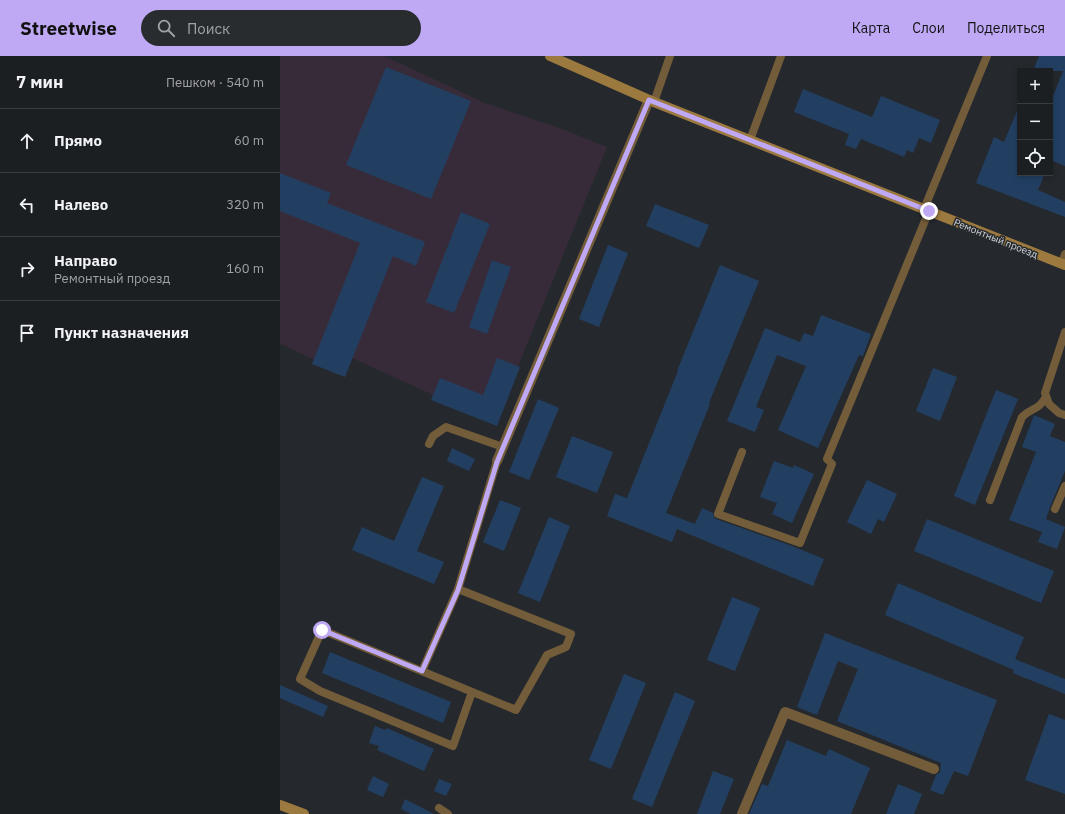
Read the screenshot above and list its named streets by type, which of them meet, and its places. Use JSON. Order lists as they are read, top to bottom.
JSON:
{
  "streets": {
    "street": ["Ремонтный проезд"]
  },
  "page": {
    "header": "Streetwise",
    "search": "Поиск",
    "nav": ["Карта", "Слои", "Поделиться"],
    "heading": ["7 мин", "Пешком · 540 m"],
    "map_buttons": ["+", "−"],
    "list": [
      ["Прямо", "60 m"],
      ["Налево", "320 m"],
      ["Направо", "Ремонтный проезд", "160 m"],
      "Пункт назначения"
    ]
  }
}
